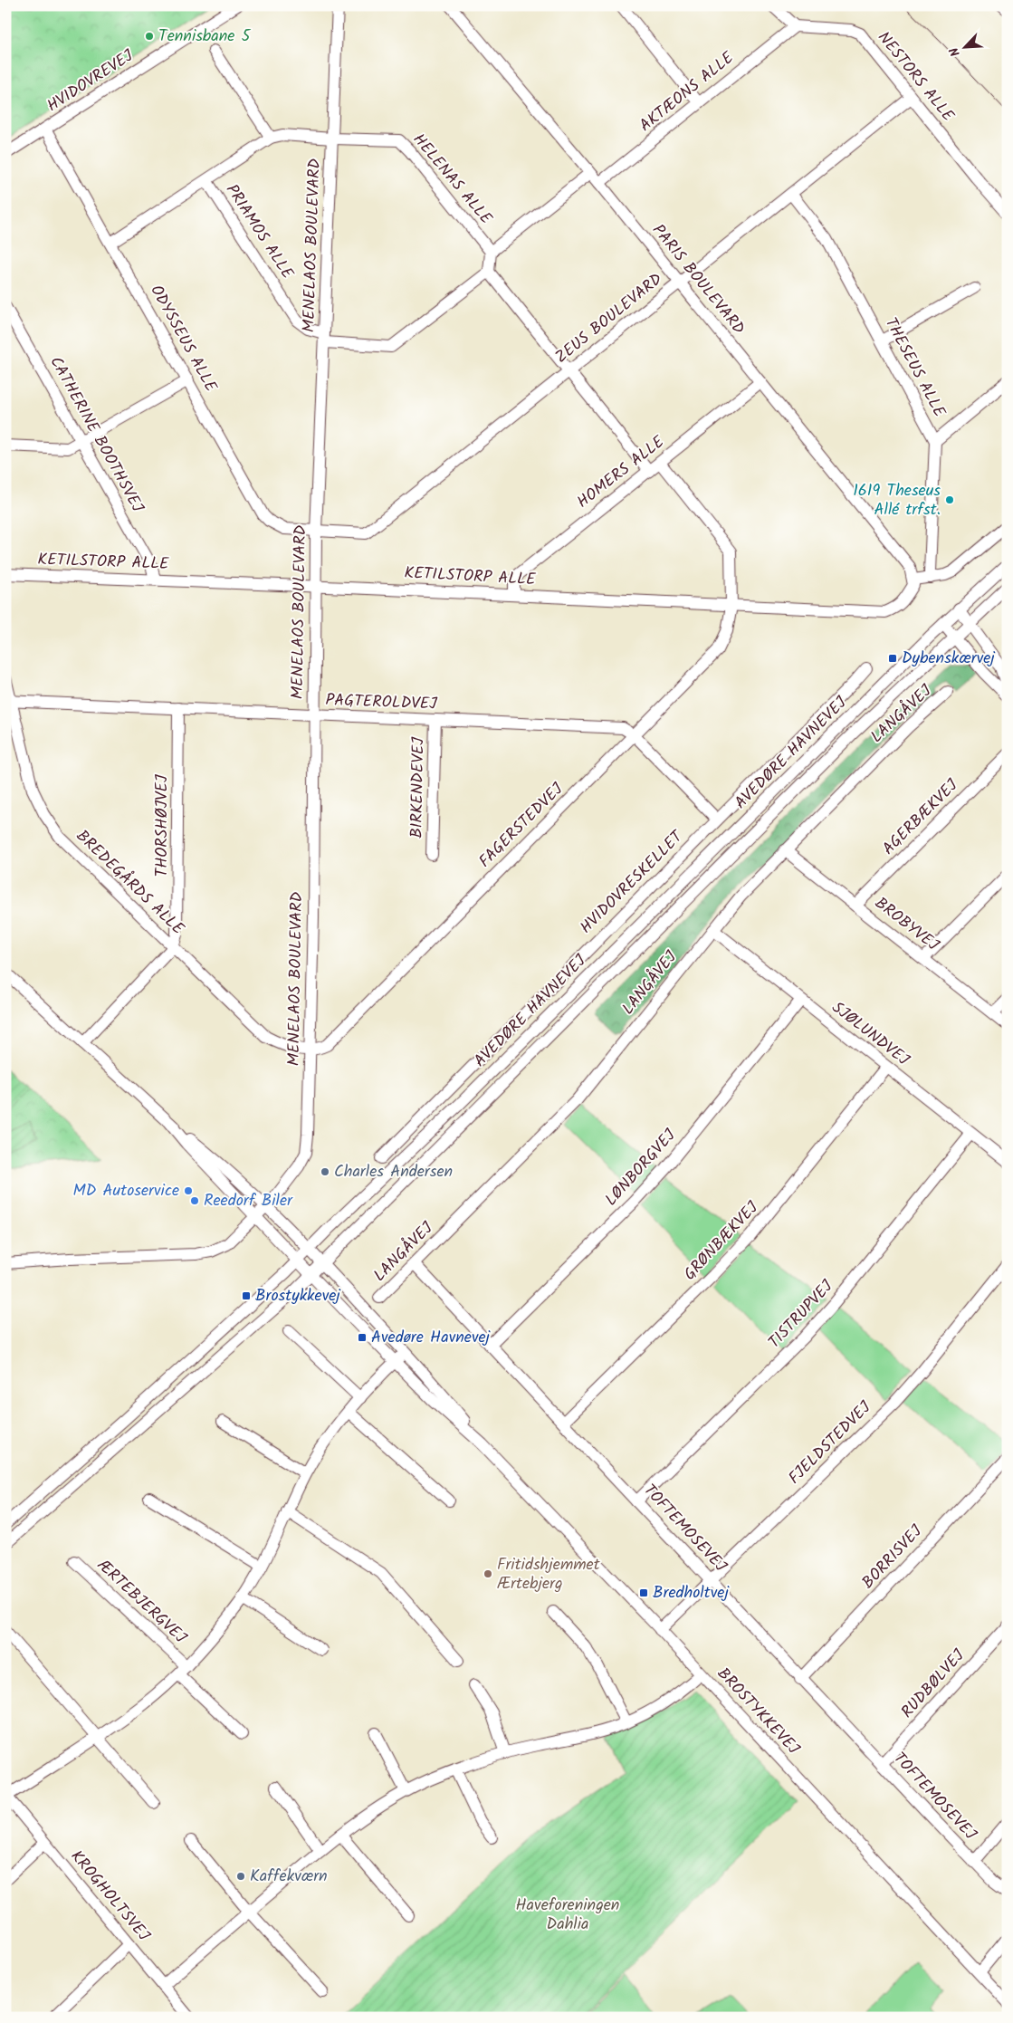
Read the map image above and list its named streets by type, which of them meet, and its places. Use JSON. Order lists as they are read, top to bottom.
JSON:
{
  "streets": {
    "street": [
      "NESTORS ALLE",
      "HVIDOVREVEJ",
      "AKTÆONS ALLE",
      "HELENAS ALLE",
      "PRIAMOS ALLE",
      "MENELAOS BOULEVARD",
      "PARIS BOULEVARD",
      "ZEUS BOULEVARD",
      "ODYSSEUS ALLE",
      "THESEUS ALLE",
      "CATHERINE BOOTHSVEJ",
      "HOMERS ALLE",
      "KETILSTORP ALLE",
      "PAGTEROLDVEJ",
      "LANGÅVEJ",
      "AVEDØRE HAVNEVEJ",
      "BIRKENDEVEJ",
      "AGERBÆKVEJ",
      "THORSHØJVEJ",
      "FAGERSTEDVEJ",
      "BREDEGÅRDS ALLE",
      "HVIDOVRESKELLET",
      "BROBYVEJ",
      "SJØLUNDVEJ",
      "LØNBORGVEJ",
      "GRØNBÆKVEJ",
      "TISTRUPVEJ",
      "FJELDSTEDVEJ",
      "TOFTEMOSEVEJ",
      "BORRISVEJ",
      "ÆRTEBJERGVEJ",
      "RUDBØLVEJ",
      "BROSTYKKEVEJ",
      "KROGHOLTSVEJ"
    ]
  },
  "crossings": [
    ["NESTORS ALLE", "AKTÆONS ALLE"],
    ["NESTORS ALLE", "ZEUS BOULEVARD"],
    ["HVIDOVREVEJ", "ODYSSEUS ALLE"],
    ["AKTÆONS ALLE", "PARIS BOULEVARD"],
    ["HELENAS ALLE", "PRIAMOS ALLE"],
    ["HELENAS ALLE", "MENELAOS BOULEVARD"],
    ["HELENAS ALLE", "ODYSSEUS ALLE"],
    ["PRIAMOS ALLE", "MENELAOS BOULEVARD"],
    ["MENELAOS BOULEVARD", "ZEUS BOULEVARD"],
    ["MENELAOS BOULEVARD", "ODYSSEUS ALLE"],
    ["MENELAOS BOULEVARD", "KETILSTORP ALLE"],
    ["MENELAOS BOULEVARD", "PAGTEROLDVEJ"],
    ["MENELAOS BOULEVARD", "FAGERSTEDVEJ"],
    ["MENELAOS BOULEVARD", "BREDEGÅRDS ALLE"],
    ["MENELAOS BOULEVARD", "BROSTYKKEVEJ"],
    ["PARIS BOULEVARD", "ZEUS BOULEVARD"],
    ["PARIS BOULEVARD", "HOMERS ALLE"],
    ["PARIS BOULEVARD", "KETILSTORP ALLE"],
    ["ZEUS BOULEVARD", "ODYSSEUS ALLE"],
    ["ZEUS BOULEVARD", "THESEUS ALLE"],
    ["CATHERINE BOOTHSVEJ", "KETILSTORP ALLE"],
    ["HOMERS ALLE", "KETILSTORP ALLE"],
    ["KETILSTORP ALLE", "FAGERSTEDVEJ"],
    ["PAGTEROLDVEJ", "BIRKENDEVEJ"],
    ["PAGTEROLDVEJ", "THORSHØJVEJ"],
    ["PAGTEROLDVEJ", "FAGERSTEDVEJ"],
    ["PAGTEROLDVEJ", "BREDEGÅRDS ALLE"],
    ["PAGTEROLDVEJ", "HVIDOVRESKELLET"],
    ["LANGÅVEJ", "BROBYVEJ"],
    ["LANGÅVEJ", "SJØLUNDVEJ"],
    ["LANGÅVEJ", "TOFTEMOSEVEJ"],
    ["AVEDØRE HAVNEVEJ", "BROSTYKKEVEJ"],
    ["AGERBÆKVEJ", "BROBYVEJ"],
    ["THORSHØJVEJ", "BREDEGÅRDS ALLE"],
    ["FAGERSTEDVEJ", "BREDEGÅRDS ALLE"],
    ["SJØLUNDVEJ", "LØNBORGVEJ"],
    ["SJØLUNDVEJ", "GRØNBÆKVEJ"],
    ["SJØLUNDVEJ", "TISTRUPVEJ"],
    ["LØNBORGVEJ", "TOFTEMOSEVEJ"],
    ["GRØNBÆKVEJ", "TOFTEMOSEVEJ"],
    ["TISTRUPVEJ", "TOFTEMOSEVEJ"],
    ["FJELDSTEDVEJ", "TOFTEMOSEVEJ"],
    ["FJELDSTEDVEJ", "BROSTYKKEVEJ"],
    ["TOFTEMOSEVEJ", "BORRISVEJ"],
    ["TOFTEMOSEVEJ", "RUDBØLVEJ"],
    ["ÆRTEBJERGVEJ", "BROSTYKKEVEJ"],
    ["ÆRTEBJERGVEJ", "KROGHOLTSVEJ"]
  ],
  "parks": ["Haveforeningen Dahlia"],
  "places": {
    "other": [
      "Tennisbane 5",
      "1619 Theseus Allé trfst.",
      "Charles Andersen",
      "MD Autoservice",
      "Reedorf Biler",
      "Fritidshjemmet Ærtebjerg",
      "Kaffekværn"
    ],
    "transit": [
      "Dybenskærvej",
      "Brostykkevej",
      "Avedøre Havnevej",
      "Bredholtvej"
    ]
  },
  "north": "bottom left"
}
